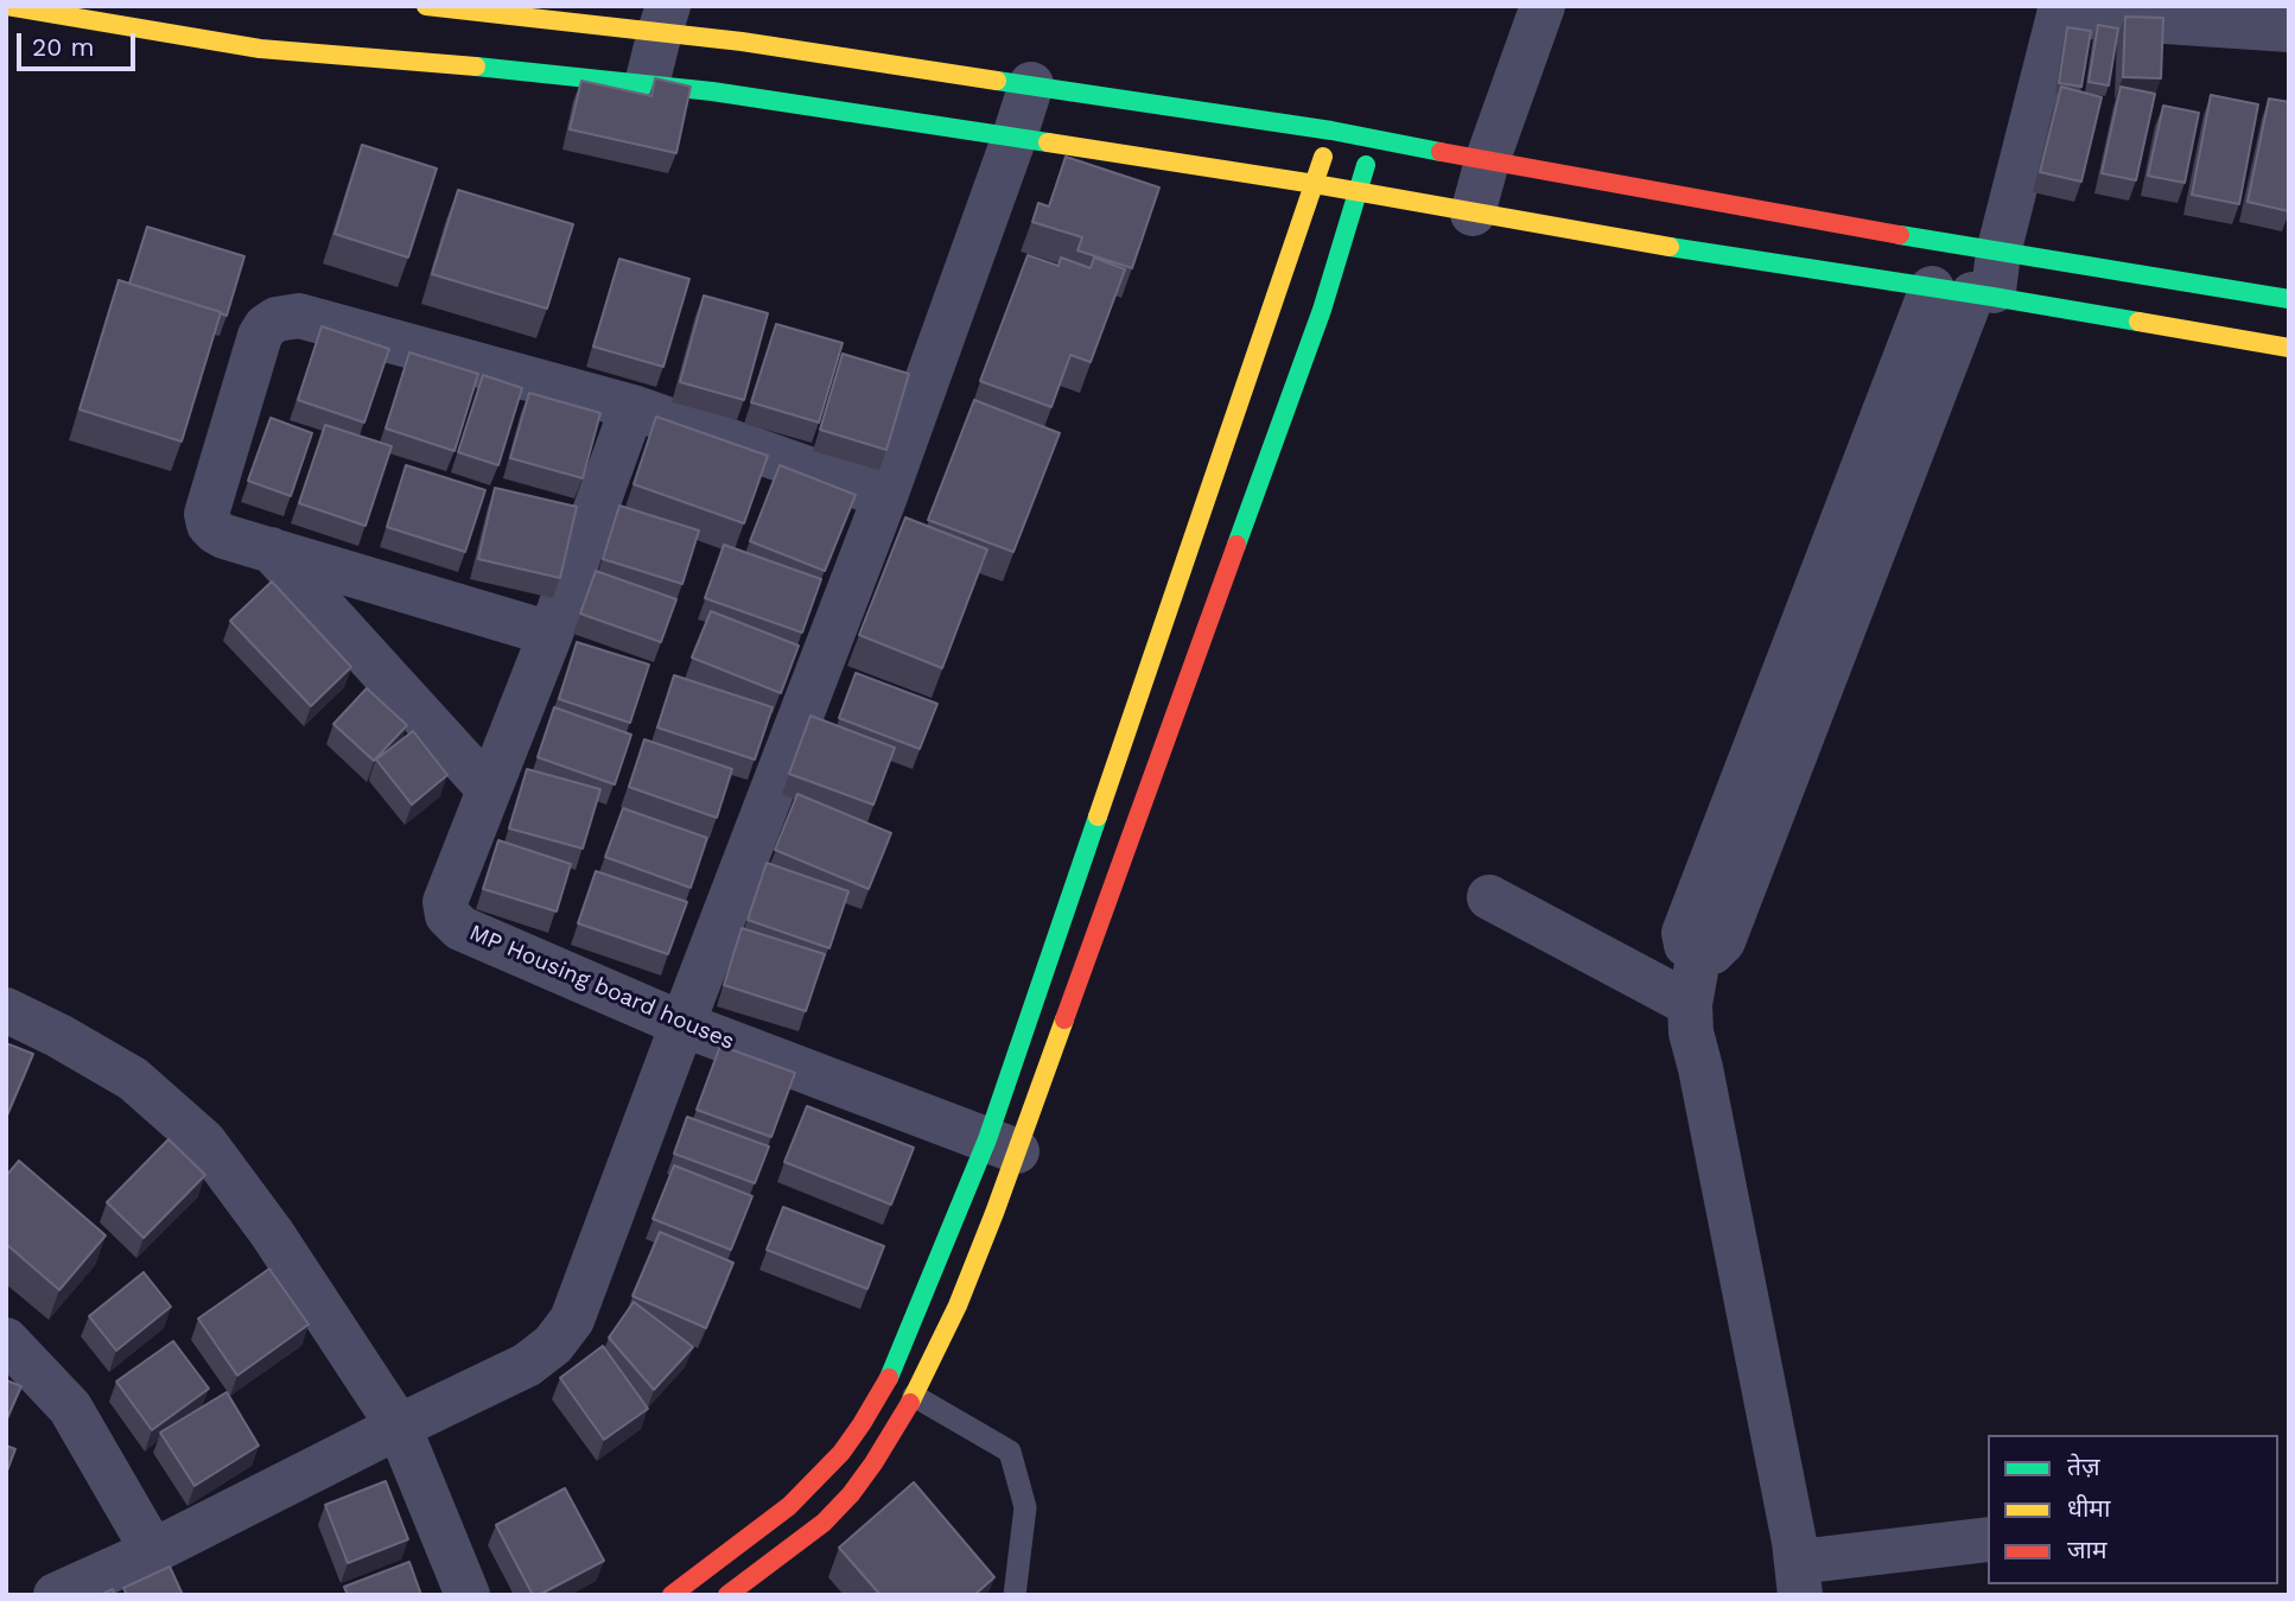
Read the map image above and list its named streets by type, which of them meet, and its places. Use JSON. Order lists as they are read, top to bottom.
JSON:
{
  "streets": {
    "street": ["MP Housing board houses"]
  },
  "legend": ["तेज़", "धीमा", "जाम"],
  "scale_bar": "20 m"
}
